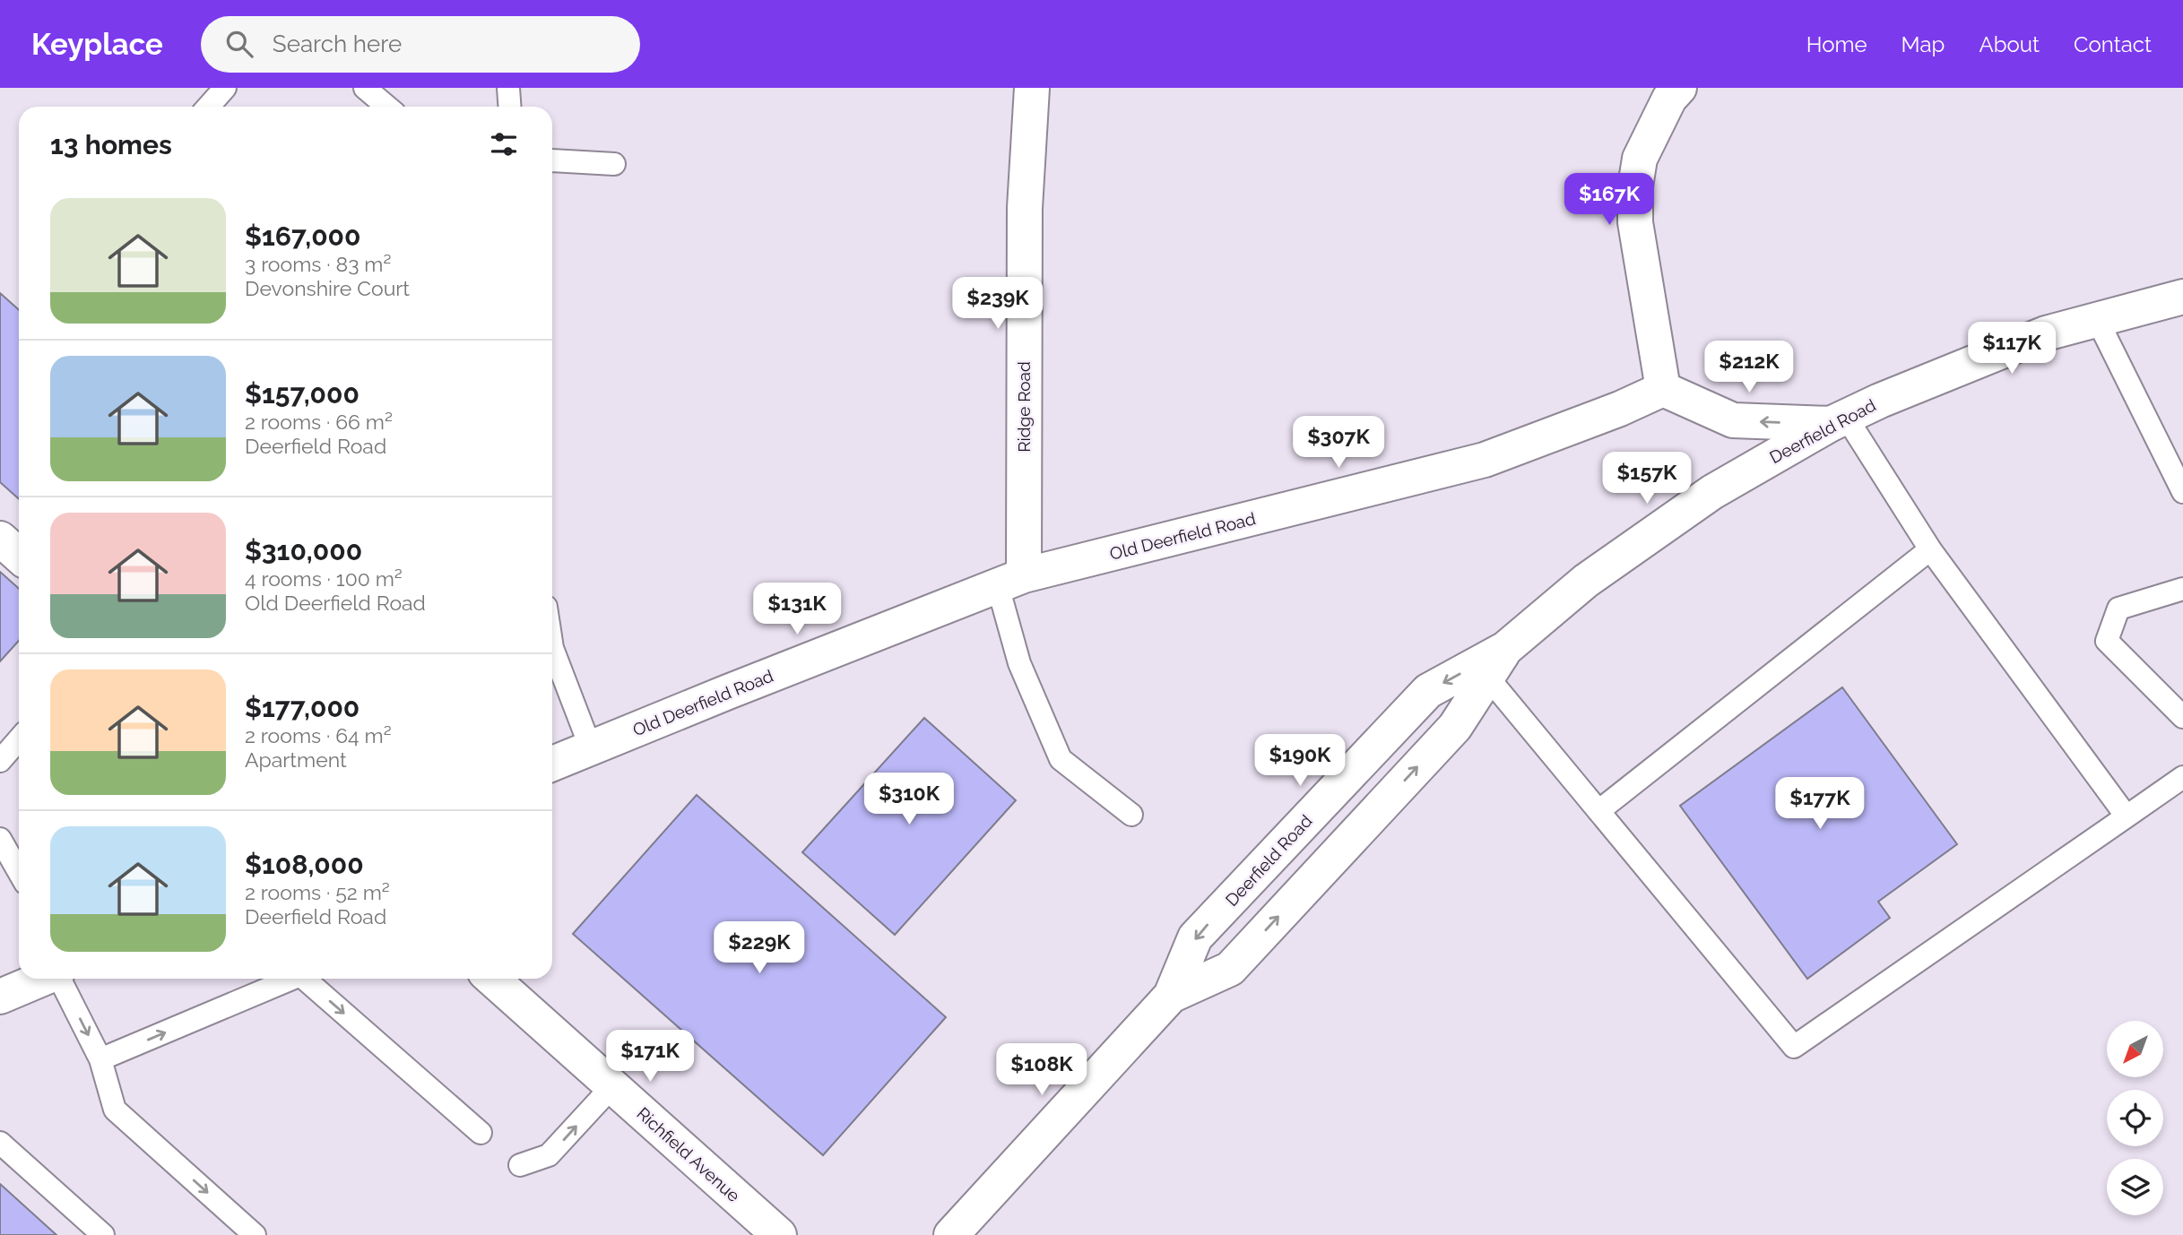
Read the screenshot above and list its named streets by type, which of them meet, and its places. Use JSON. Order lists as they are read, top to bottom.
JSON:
{
  "streets": {
    "street": [
      "Ridge Road",
      "Deerfield Road",
      "Old Deerfield Road",
      "Richfield Avenue"
    ]
  },
  "crossings": [
    ["Ridge Road", "Old Deerfield Road"]
  ],
  "north": "bottom left",
  "page": {
    "header": "Keyplace",
    "search": "Search here",
    "nav": [
      "Home",
      "Map",
      "About",
      "Contact"
    ],
    "heading": "13 homes",
    "price": [
      "$167K",
      "$239K",
      "$117K",
      "$212K",
      "$307K",
      "$157K",
      "$131K",
      "$190K",
      "$310K",
      "$177K",
      "$229K",
      "$171K",
      "$108K"
    ],
    "list": [
      {
        "name": "$167,000",
        "note": "3 rooms · 83 m² · Devonshire Court"
      },
      {
        "name": "$157,000",
        "note": "2 rooms · 66 m² · Deerfield Road"
      },
      {
        "name": "$310,000",
        "note": "4 rooms · 100 m² · Old Deerfield Road"
      },
      {
        "name": "$177,000",
        "note": "2 rooms · 64 m² · Apartment"
      },
      {
        "name": "$108,000",
        "note": "2 rooms · 52 m² · Deerfield Road"
      }
    ]
  }
}
